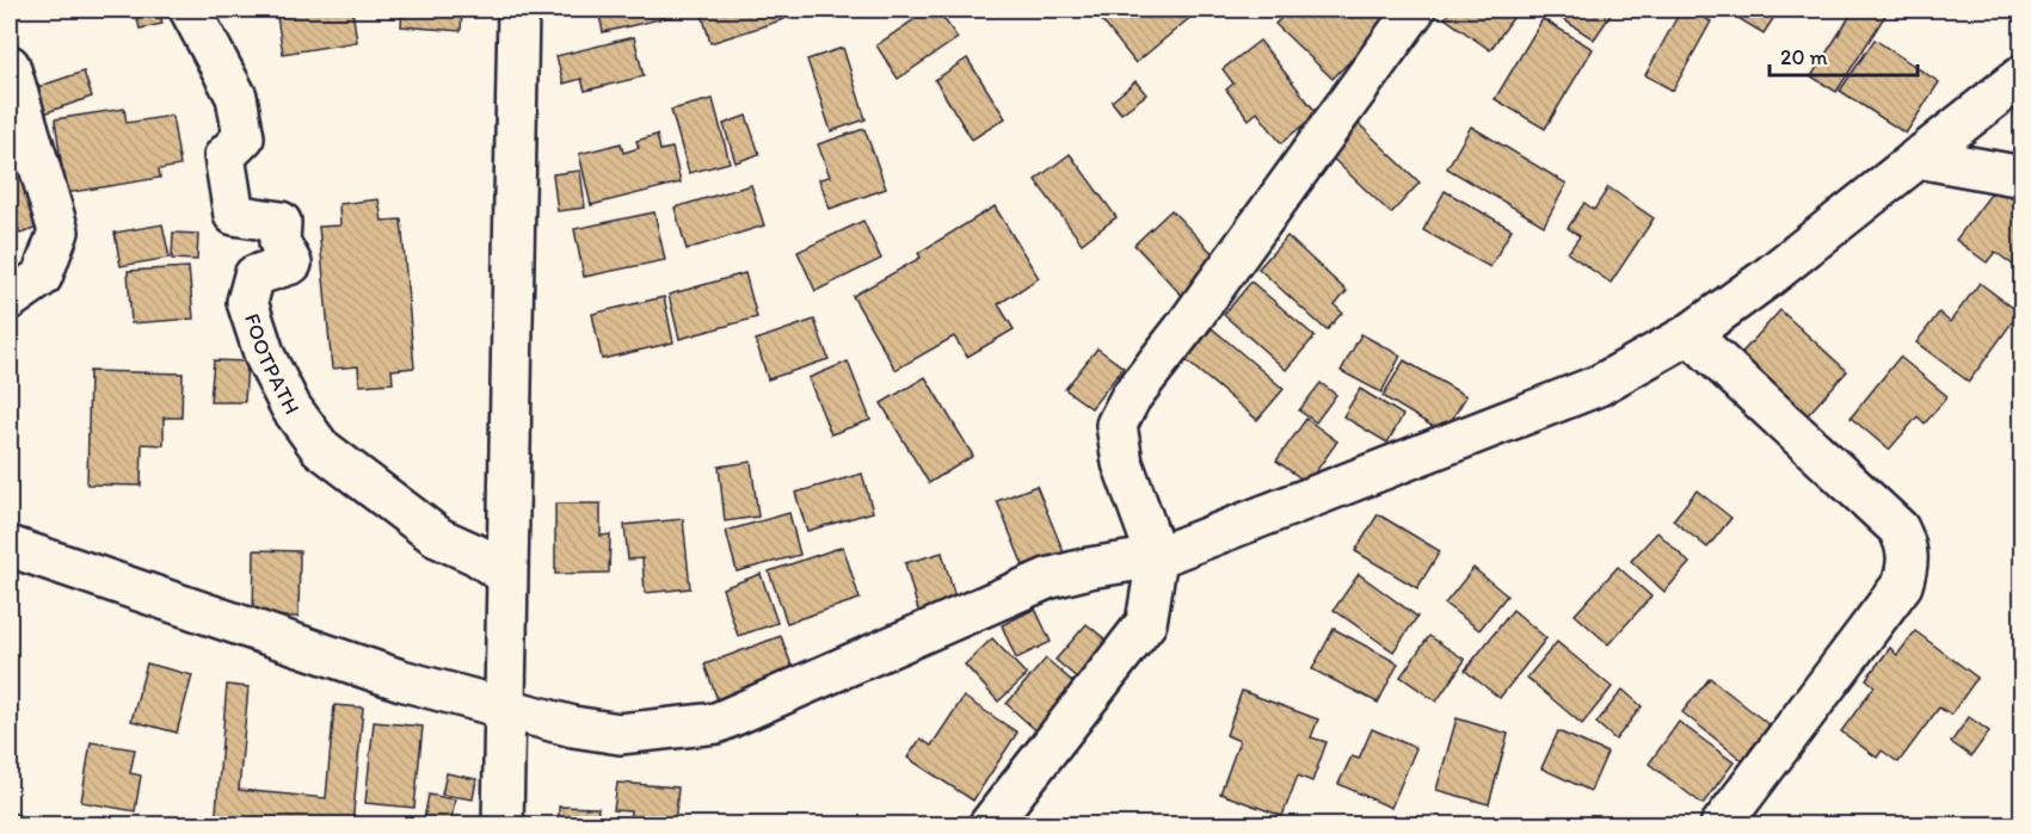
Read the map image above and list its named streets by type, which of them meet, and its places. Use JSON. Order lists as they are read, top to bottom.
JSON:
{
  "streets": {
    "street": ["FOOTPATH"]
  },
  "scale_bar": "20 m"
}
